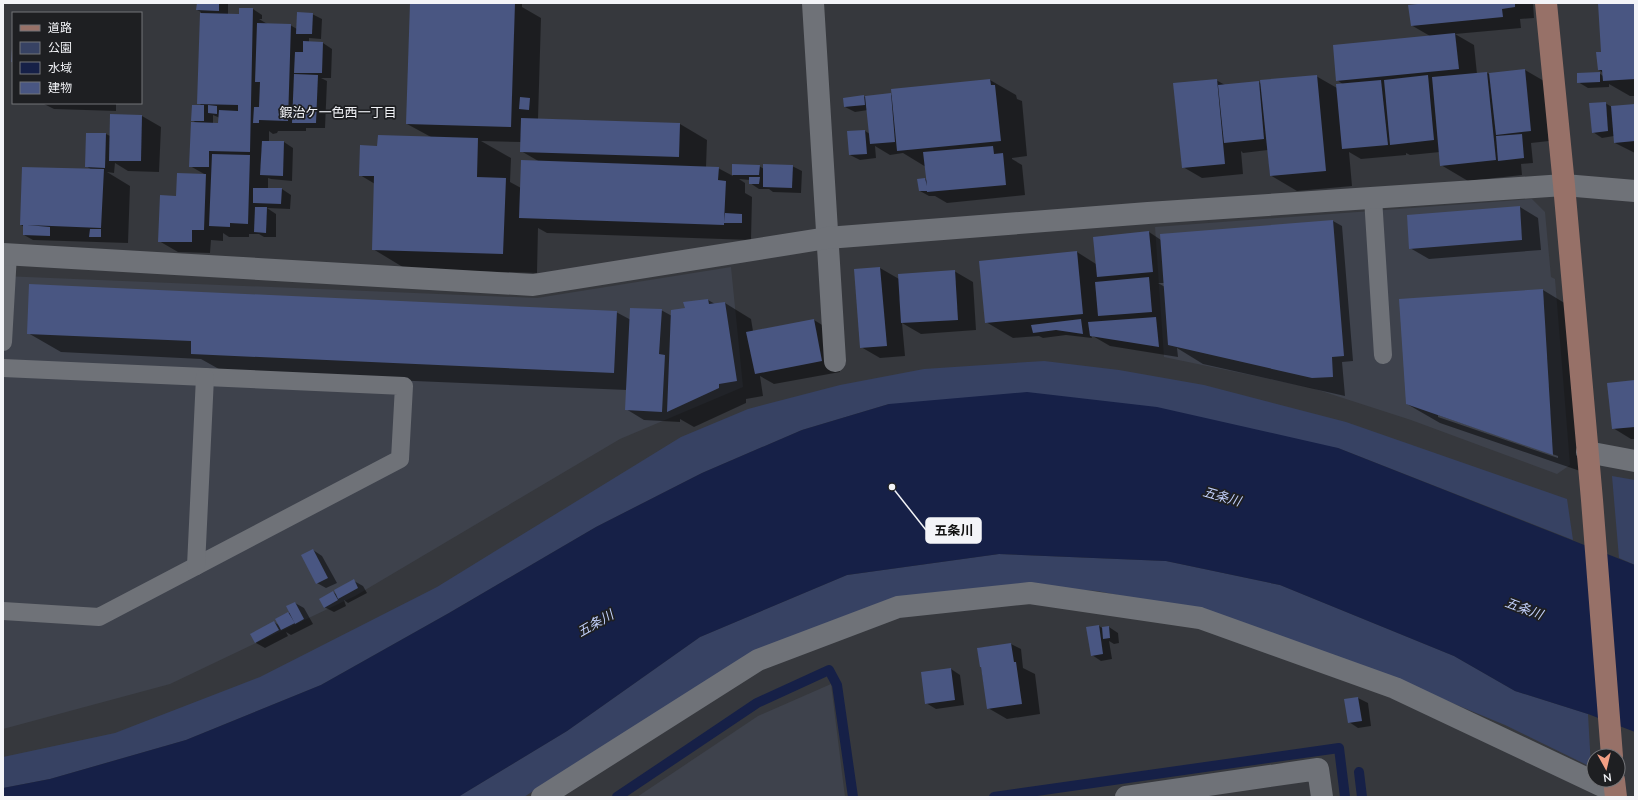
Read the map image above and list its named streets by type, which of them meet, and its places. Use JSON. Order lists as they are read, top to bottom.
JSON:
{
  "districts": ["鍜治ケ一色西一丁目"],
  "water": ["五条川"],
  "places": ["五条川"],
  "legend": [
    "道路",
    "公園",
    "水域",
    "建物"
  ],
  "north": "bottom"
}
